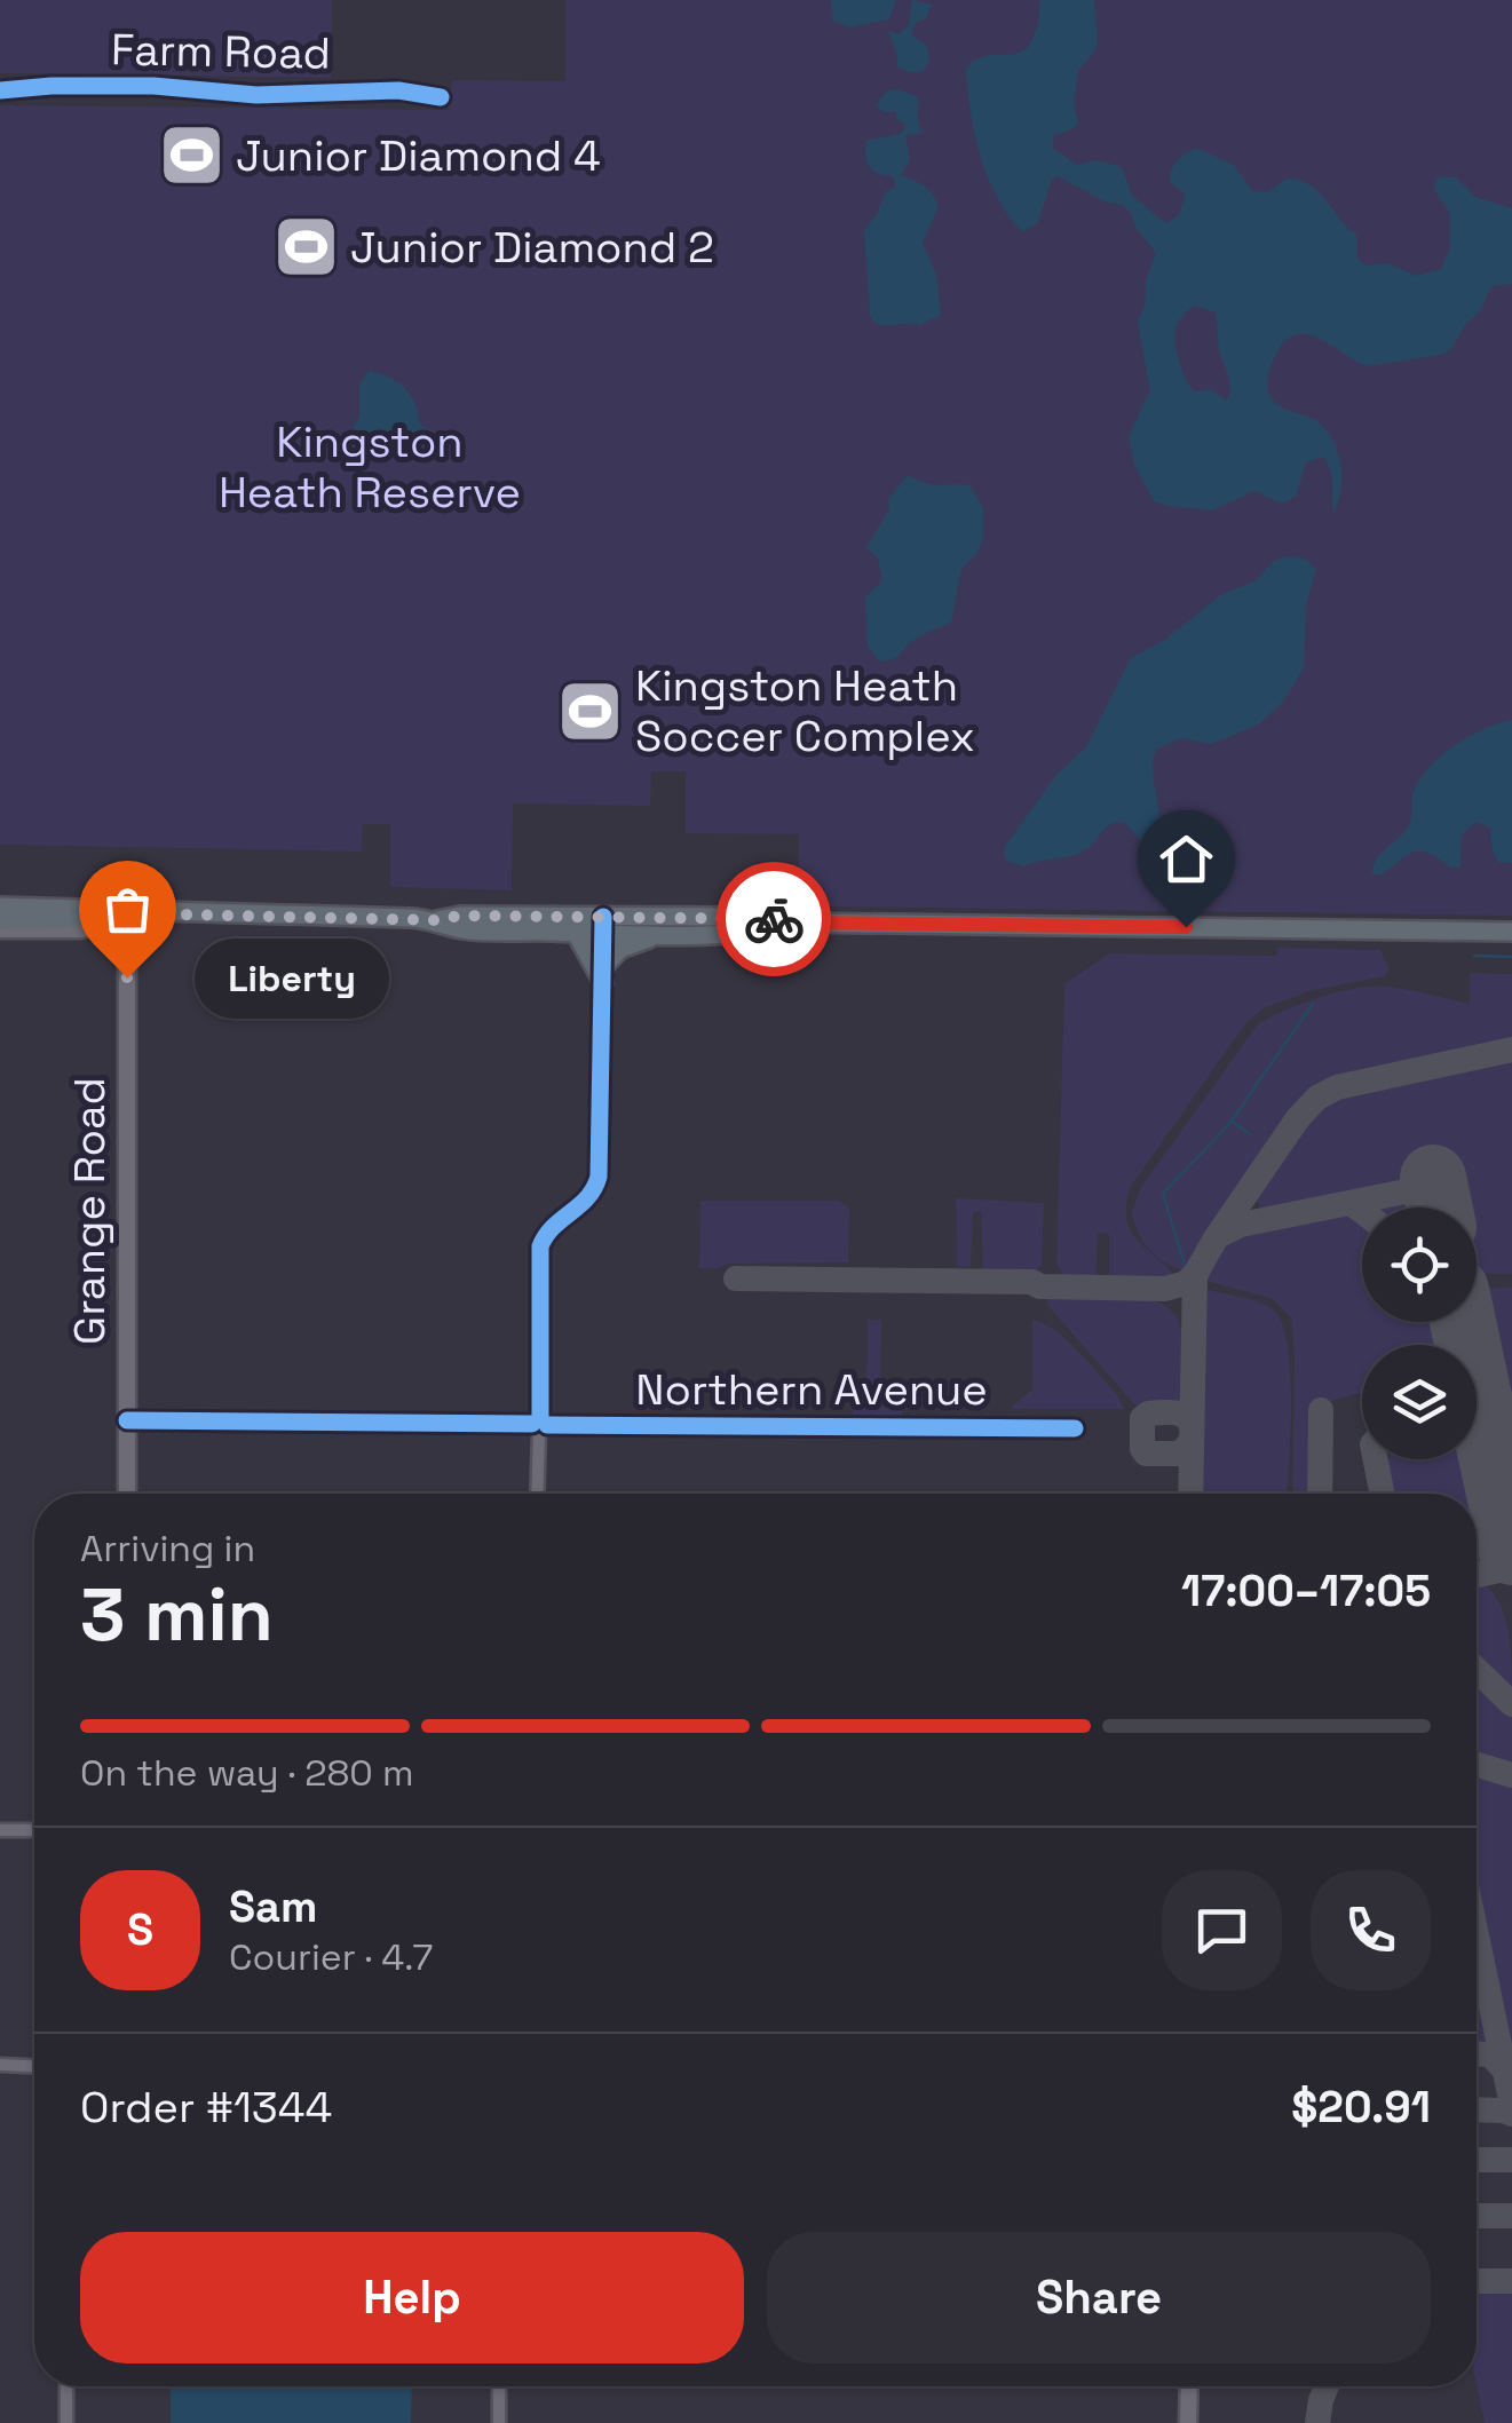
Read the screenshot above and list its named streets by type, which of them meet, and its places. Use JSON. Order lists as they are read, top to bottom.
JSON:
{
  "streets": {
    "main road": ["Grange Road"],
    "street": ["Farm Road", "Northern Avenue"]
  },
  "crossings": [
    ["Grange Road", "Northern Avenue"]
  ],
  "parks": ["Kingston Heath Reserve"],
  "places": {
    "sports": ["Junior Diamond 4", "Junior Diamond 2", "Kingston Heath Soccer Complex"],
    "other": ["Liberty"]
  },
  "page": {
    "bubble": "Liberty",
    "heading": ["3 min", "Arriving in", "17:00–17:05"],
    "panel": [
      "Sam",
      "Courier · 4.7",
      "Order #1344",
      "$20.91"
    ],
    "bar": "On the way · 280 m",
    "round": "S",
    "buttons": ["Help", "Share"]
  }
}
